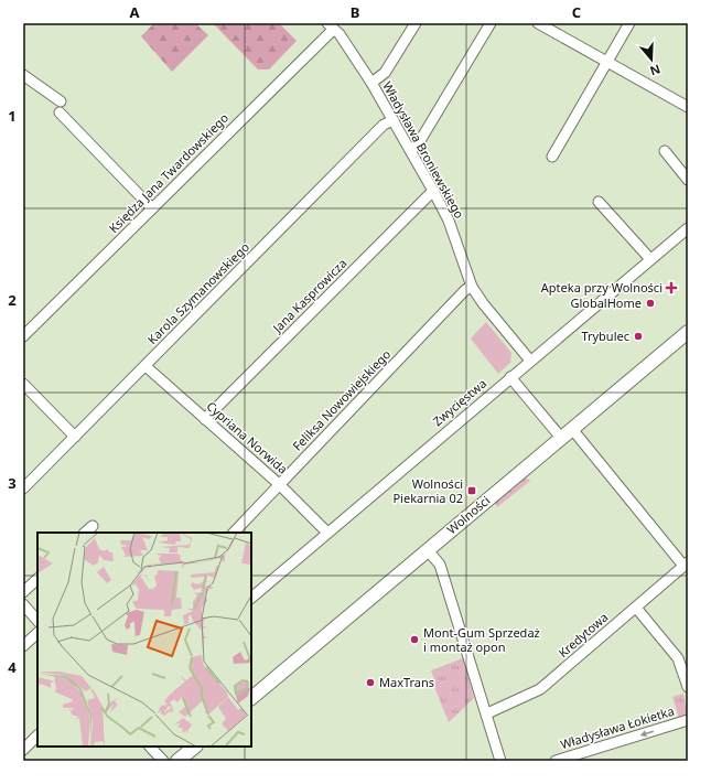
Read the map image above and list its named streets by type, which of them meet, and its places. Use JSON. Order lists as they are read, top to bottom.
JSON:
{
  "streets": {
    "main road": ["Wolności"],
    "street": [
      "Władysława Broniewskiego",
      "Księdza Jana Twardowskiego",
      "Karola Szymanowskiego",
      "Jana Kasprowicza",
      "Feliksa Nowowiejskiego",
      "Zwycięstwa",
      "Cypriana Norwida",
      "Kredytowa",
      "Władysława Łokietka"
    ]
  },
  "crossings": [
    ["Władysława Broniewskiego", "Księdza Jana Twardowskiego"],
    ["Władysława Broniewskiego", "Karola Szymanowskiego"],
    ["Władysława Broniewskiego", "Jana Kasprowicza"],
    ["Władysława Broniewskiego", "Feliksa Nowowiejskiego"],
    ["Władysława Broniewskiego", "Zwycięstwa"],
    ["Karola Szymanowskiego", "Cypriana Norwida"],
    ["Jana Kasprowicza", "Cypriana Norwida"],
    ["Feliksa Nowowiejskiego", "Cypriana Norwida"],
    ["Zwycięstwa", "Cypriana Norwida"]
  ],
  "one_way": ["Władysława Łokietka"],
  "places": {
    "health": ["Apteka przy Wolności"],
    "other": [
      "GlobalHome",
      "Trybulec",
      "Mont-Gum Sprzedaż i montaż opon",
      "MaxTrans"
    ],
    "transit": ["Wolności Piekarnia 02"]
  },
  "north": "bottom",
  "grid": {
    "columns": ["A", "B", "C"],
    "rows": [
      "1",
      "2",
      "3",
      "4"
    ]
  }
}
